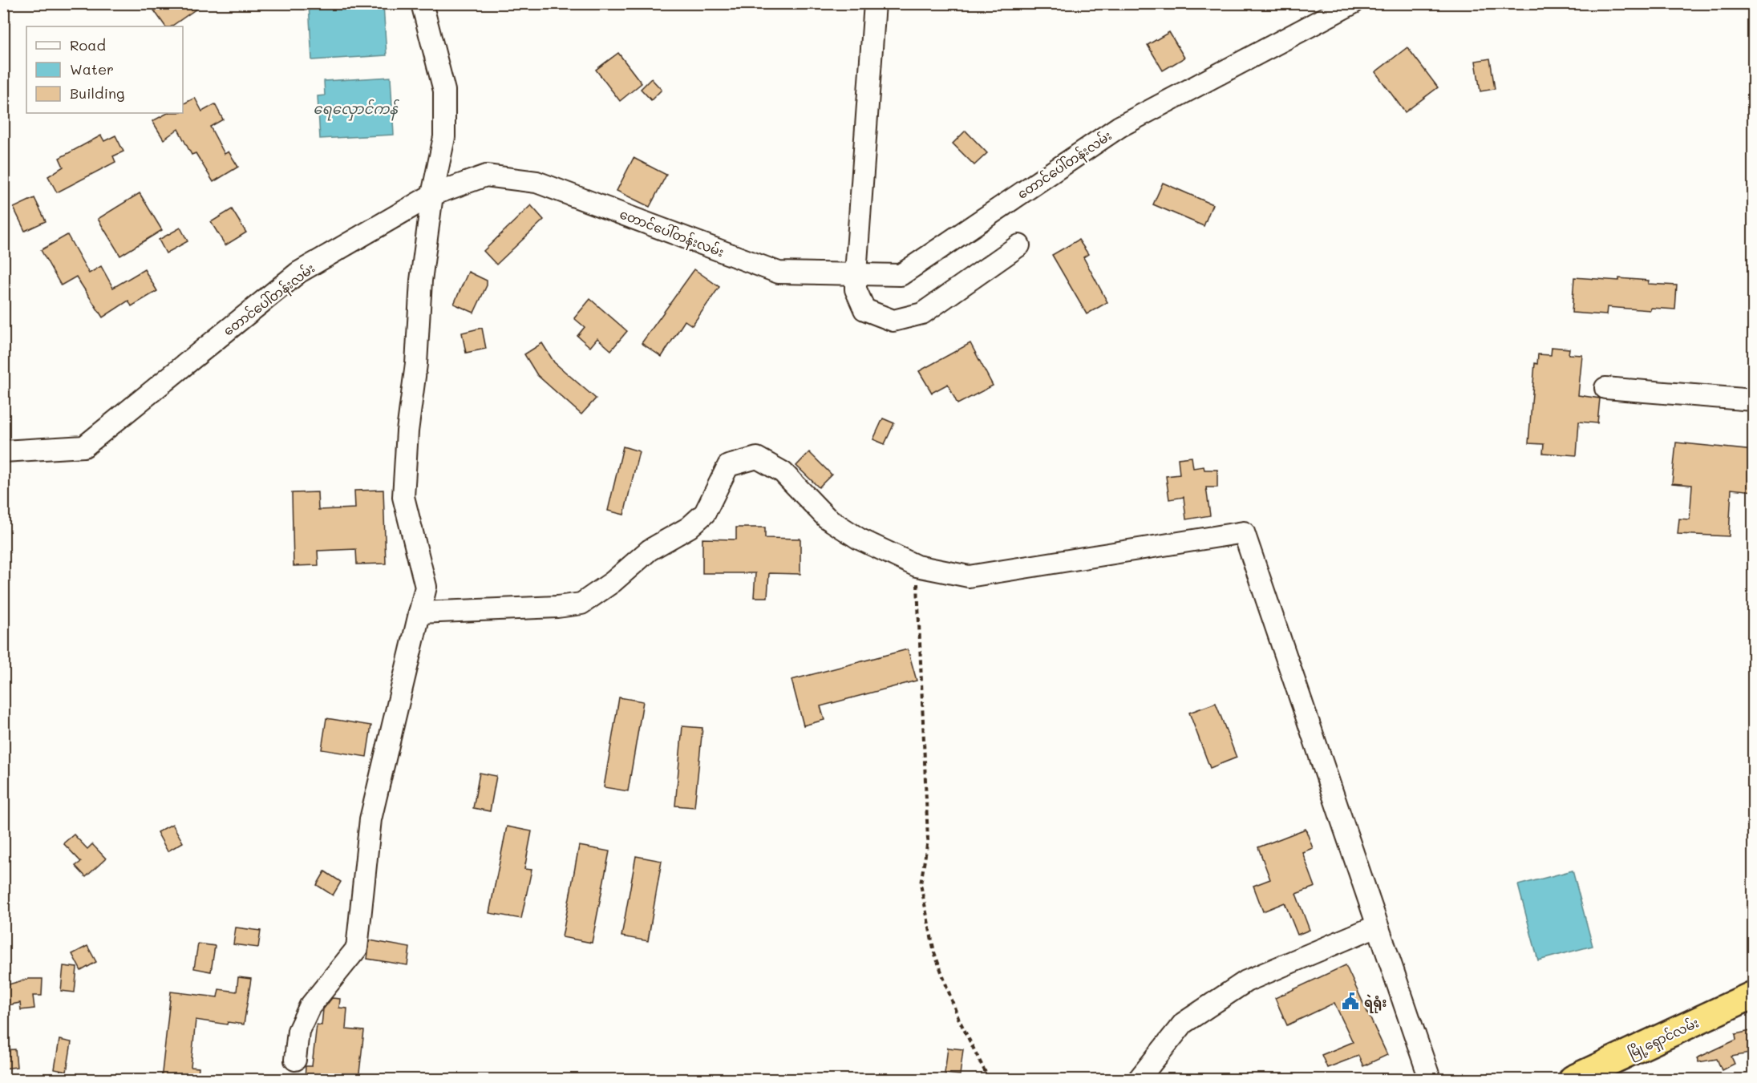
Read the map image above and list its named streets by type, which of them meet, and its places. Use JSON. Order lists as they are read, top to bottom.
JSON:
{
  "streets": {
    "highway": ["မြို့ရှောင်လမ်း"],
    "street": ["တောင်ပေါ်တန်းလမ်း"]
  },
  "water": ["ရေလှောင်ကန်"],
  "places": {
    "public building": ["ရဲရုံး"]
  },
  "legend": ["Road", "Water", "Building"]
}
